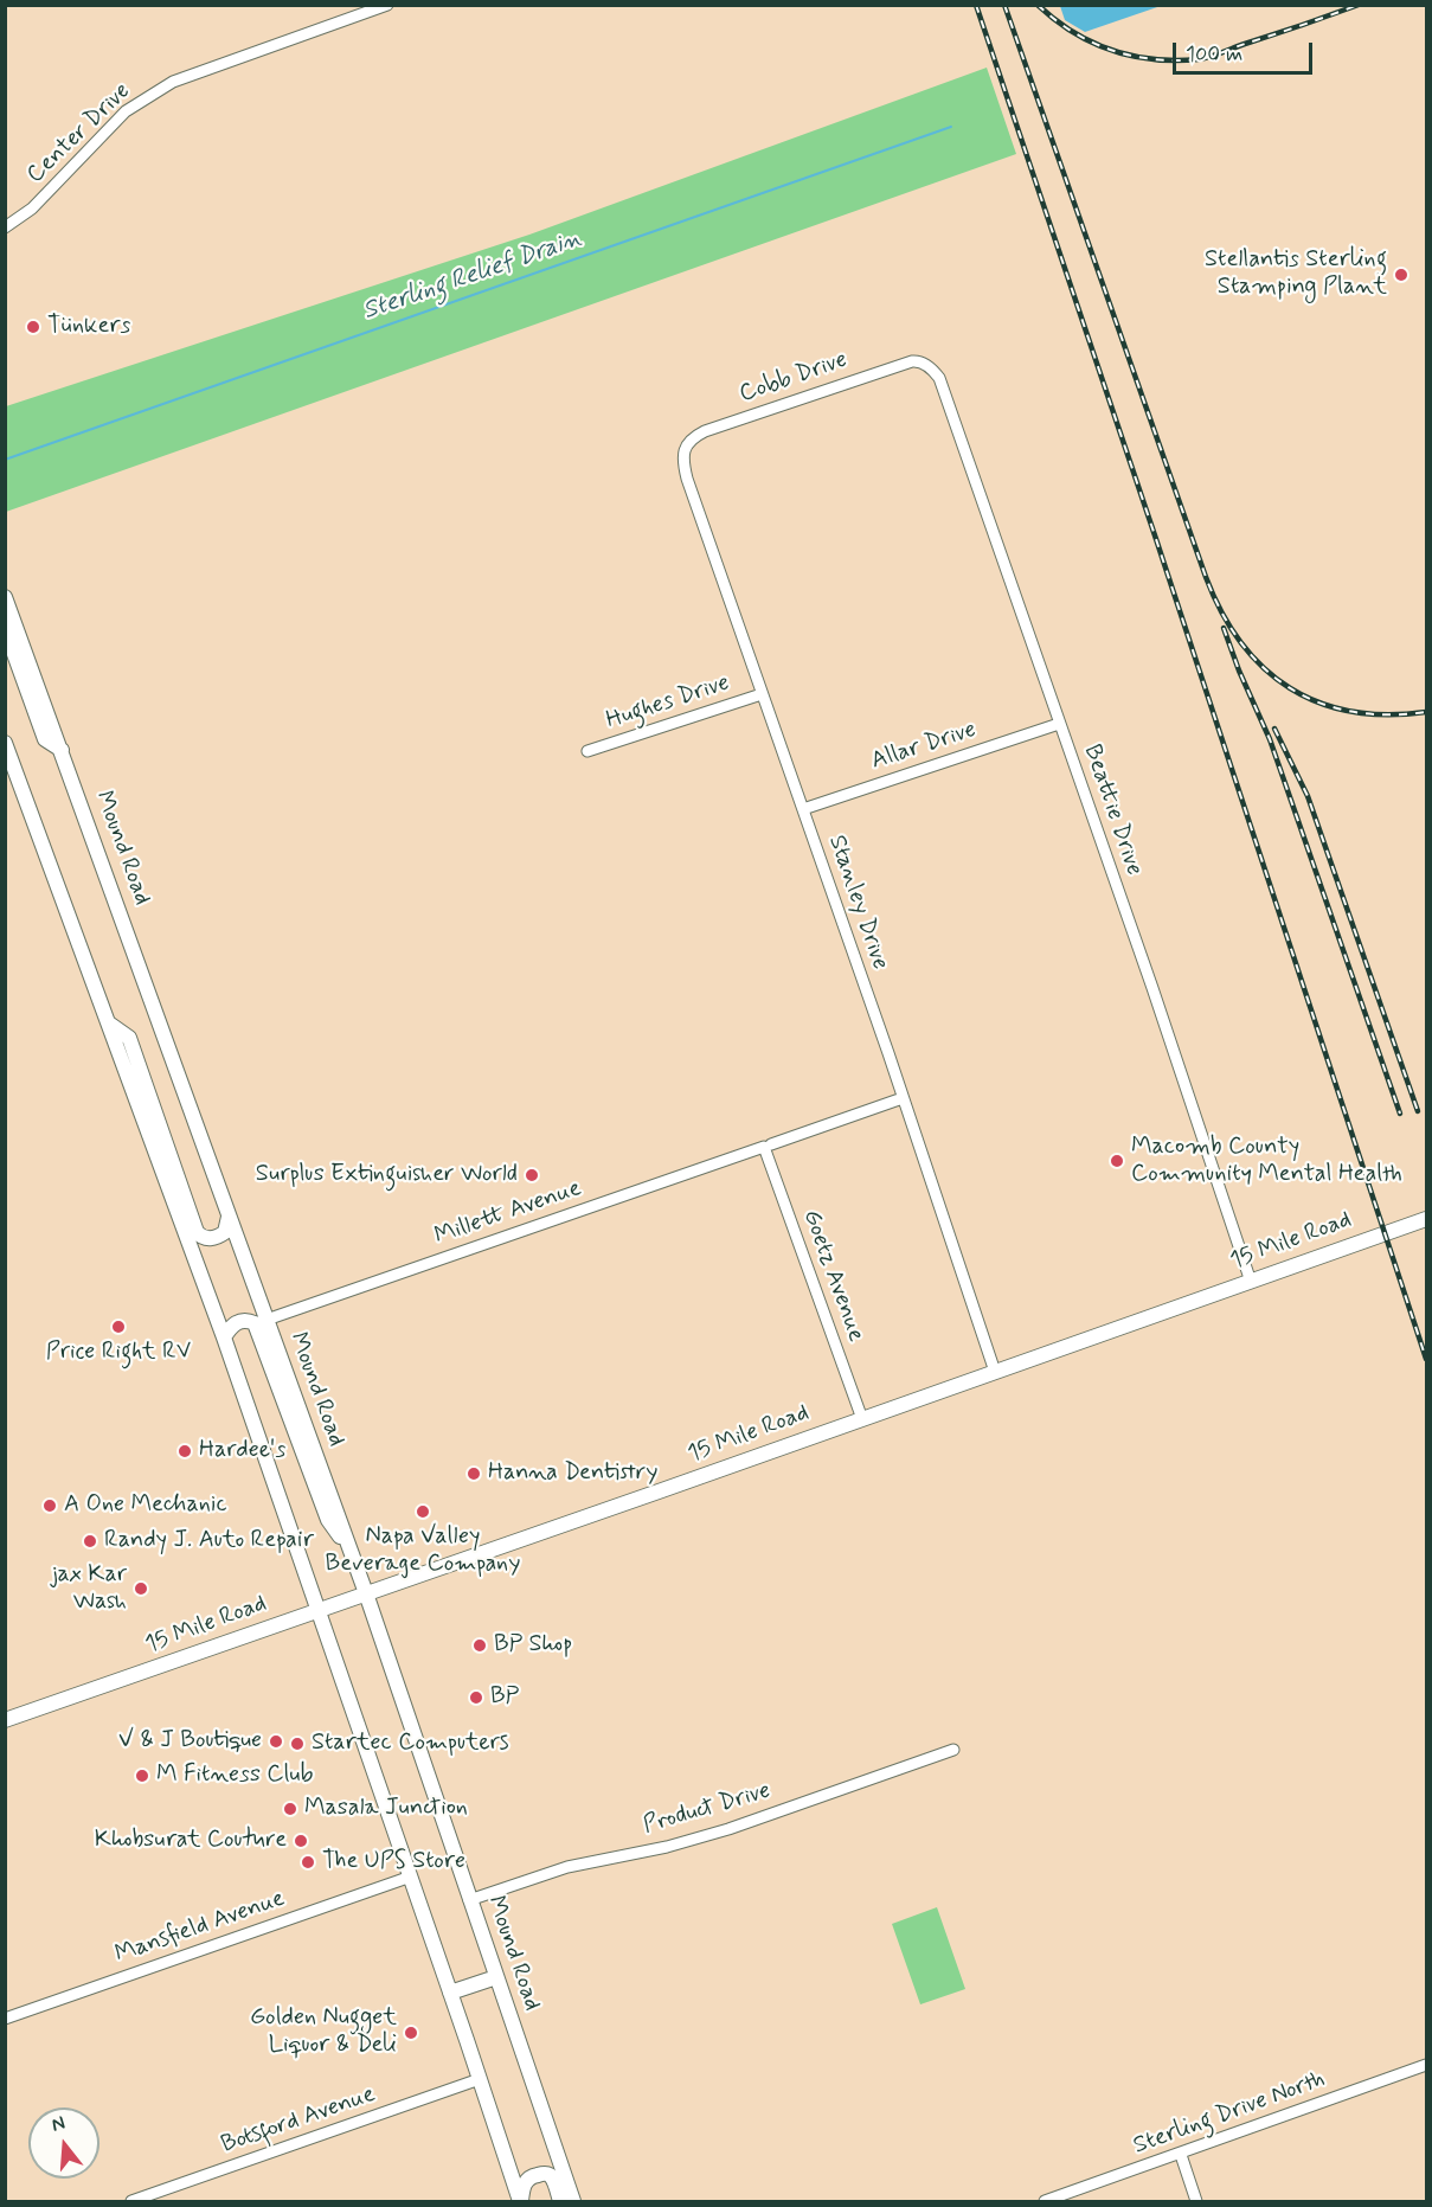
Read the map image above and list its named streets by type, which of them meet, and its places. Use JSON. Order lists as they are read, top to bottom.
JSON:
{
  "streets": {
    "main road": ["Mound Road", "15 Mile Road"],
    "street": [
      "Center Drive",
      "Cobb Drive",
      "Hughes Drive",
      "Allar Drive",
      "Beattie Drive",
      "Stanley Drive",
      "Millett Avenue",
      "Goetz Avenue",
      "Product Drive",
      "Mansfield Avenue",
      "Sterling Drive North",
      "Botsford Avenue"
    ]
  },
  "crossings": [
    ["Cobb Drive", "Beattie Drive"],
    ["Cobb Drive", "Stanley Drive"],
    ["Hughes Drive", "Stanley Drive"],
    ["Allar Drive", "Beattie Drive"],
    ["Allar Drive", "Stanley Drive"],
    ["Beattie Drive", "15 Mile Road"],
    ["Mound Road", "Millett Avenue"],
    ["Mound Road", "15 Mile Road"],
    ["Mound Road", "Product Drive"],
    ["Stanley Drive", "Millett Avenue"],
    ["Stanley Drive", "15 Mile Road"],
    ["Millett Avenue", "Goetz Avenue"],
    ["15 Mile Road", "Goetz Avenue"]
  ],
  "water": ["Sterling Relief Drain"],
  "places": [
    "Stellantis Sterling Stamping Plant",
    "Tünkers",
    "Macomb County Community Mental Health",
    "Surplus Extinguisher World",
    "Price Right RV",
    "Hardee's",
    "Hanna Dentistry",
    "A One Mechanic",
    "Napa Valley Beverage Company",
    "Randy J. Auto Repair",
    "jax Kar Wash",
    "BP Shop",
    "BP",
    "V & J Boutique",
    "Startec Computers",
    "M Fitness Club",
    "Masala Junction",
    "Khobsurat Couture",
    "The UPS Store",
    "Golden Nugget Liquor & Deli"
  ],
  "scale_bar": "100 m",
  "north": "top"
}
